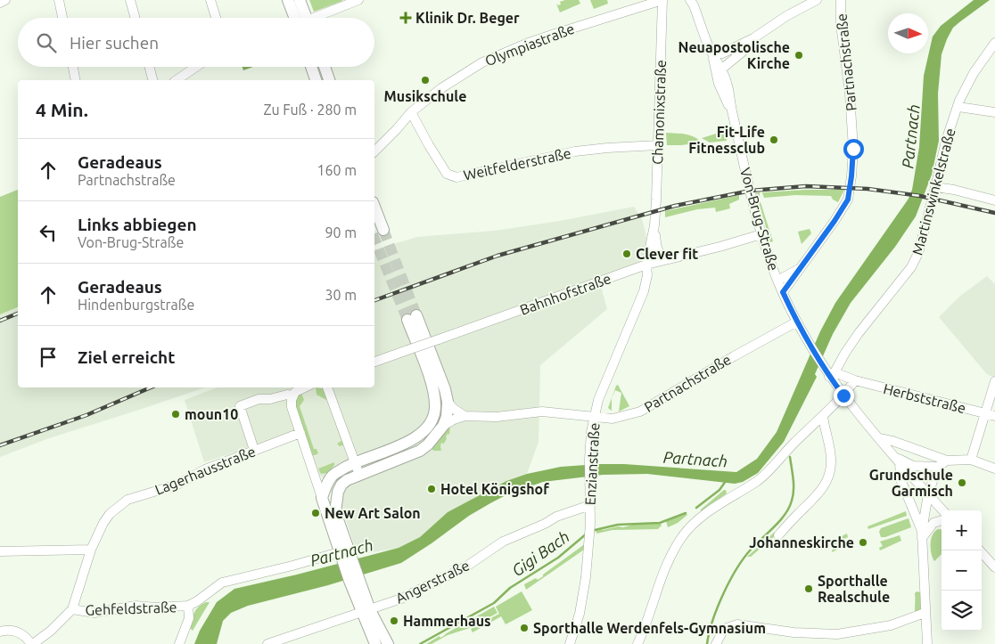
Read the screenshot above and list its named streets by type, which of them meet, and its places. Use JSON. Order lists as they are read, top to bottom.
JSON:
{
  "streets": {
    "street": [
      "Olympiastraße",
      "Partnachstraße",
      "Chamonixstraße",
      "Weitfelderstraße",
      "Martinswinkelstraße",
      "Von-Brug-Straße",
      "Bahnhofstraße",
      "Herbststraße",
      "Enzianstraße",
      "Lagerhausstraße",
      "Angerstraße",
      "Gehfeldstraße"
    ]
  },
  "crossings": [
    ["Olympiastraße", "Chamonixstraße"],
    ["Olympiastraße", "Weitfelderstraße"],
    ["Partnachstraße", "Von-Brug-Straße"],
    ["Partnachstraße", "Enzianstraße"],
    ["Chamonixstraße", "Weitfelderstraße"],
    ["Chamonixstraße", "Bahnhofstraße"],
    ["Chamonixstraße", "Enzianstraße"],
    ["Martinswinkelstraße", "Von-Brug-Straße"],
    ["Martinswinkelstraße", "Herbststraße"],
    ["Von-Brug-Straße", "Bahnhofstraße"],
    ["Von-Brug-Straße", "Herbststraße"],
    ["Bahnhofstraße", "Enzianstraße"],
    ["Enzianstraße", "Angerstraße"],
    ["Lagerhausstraße", "Gehfeldstraße"]
  ],
  "water": ["Partnach", "Gigi Bach"],
  "places": {
    "health": ["Klinik Dr. Beger"],
    "other": [
      "Neuapostolische Kirche",
      "Musikschule",
      "Fit-Life Fitnessclub",
      "Clever fit",
      "moun10",
      "Grundschule Garmisch",
      "Hotel Königshof",
      "New Art Salon",
      "Johanneskirche",
      "Sporthalle Realschule",
      "Hammerhaus",
      "Sporthalle Werdenfels-Gymnasium"
    ]
  },
  "north": "right",
  "page": {
    "search": "Hier suchen",
    "heading": ["4 Min.", "Zu Fuß · 280 m"],
    "list": [
      ["Geradeaus", "Partnachstraße", "160 m"],
      ["Links abbiegen", "Von-Brug-Straße", "90 m"],
      ["Geradeaus", "Hindenburgstraße", "30 m"],
      "Ziel erreicht"
    ],
    "map_buttons": ["+", "−"]
  }
}
